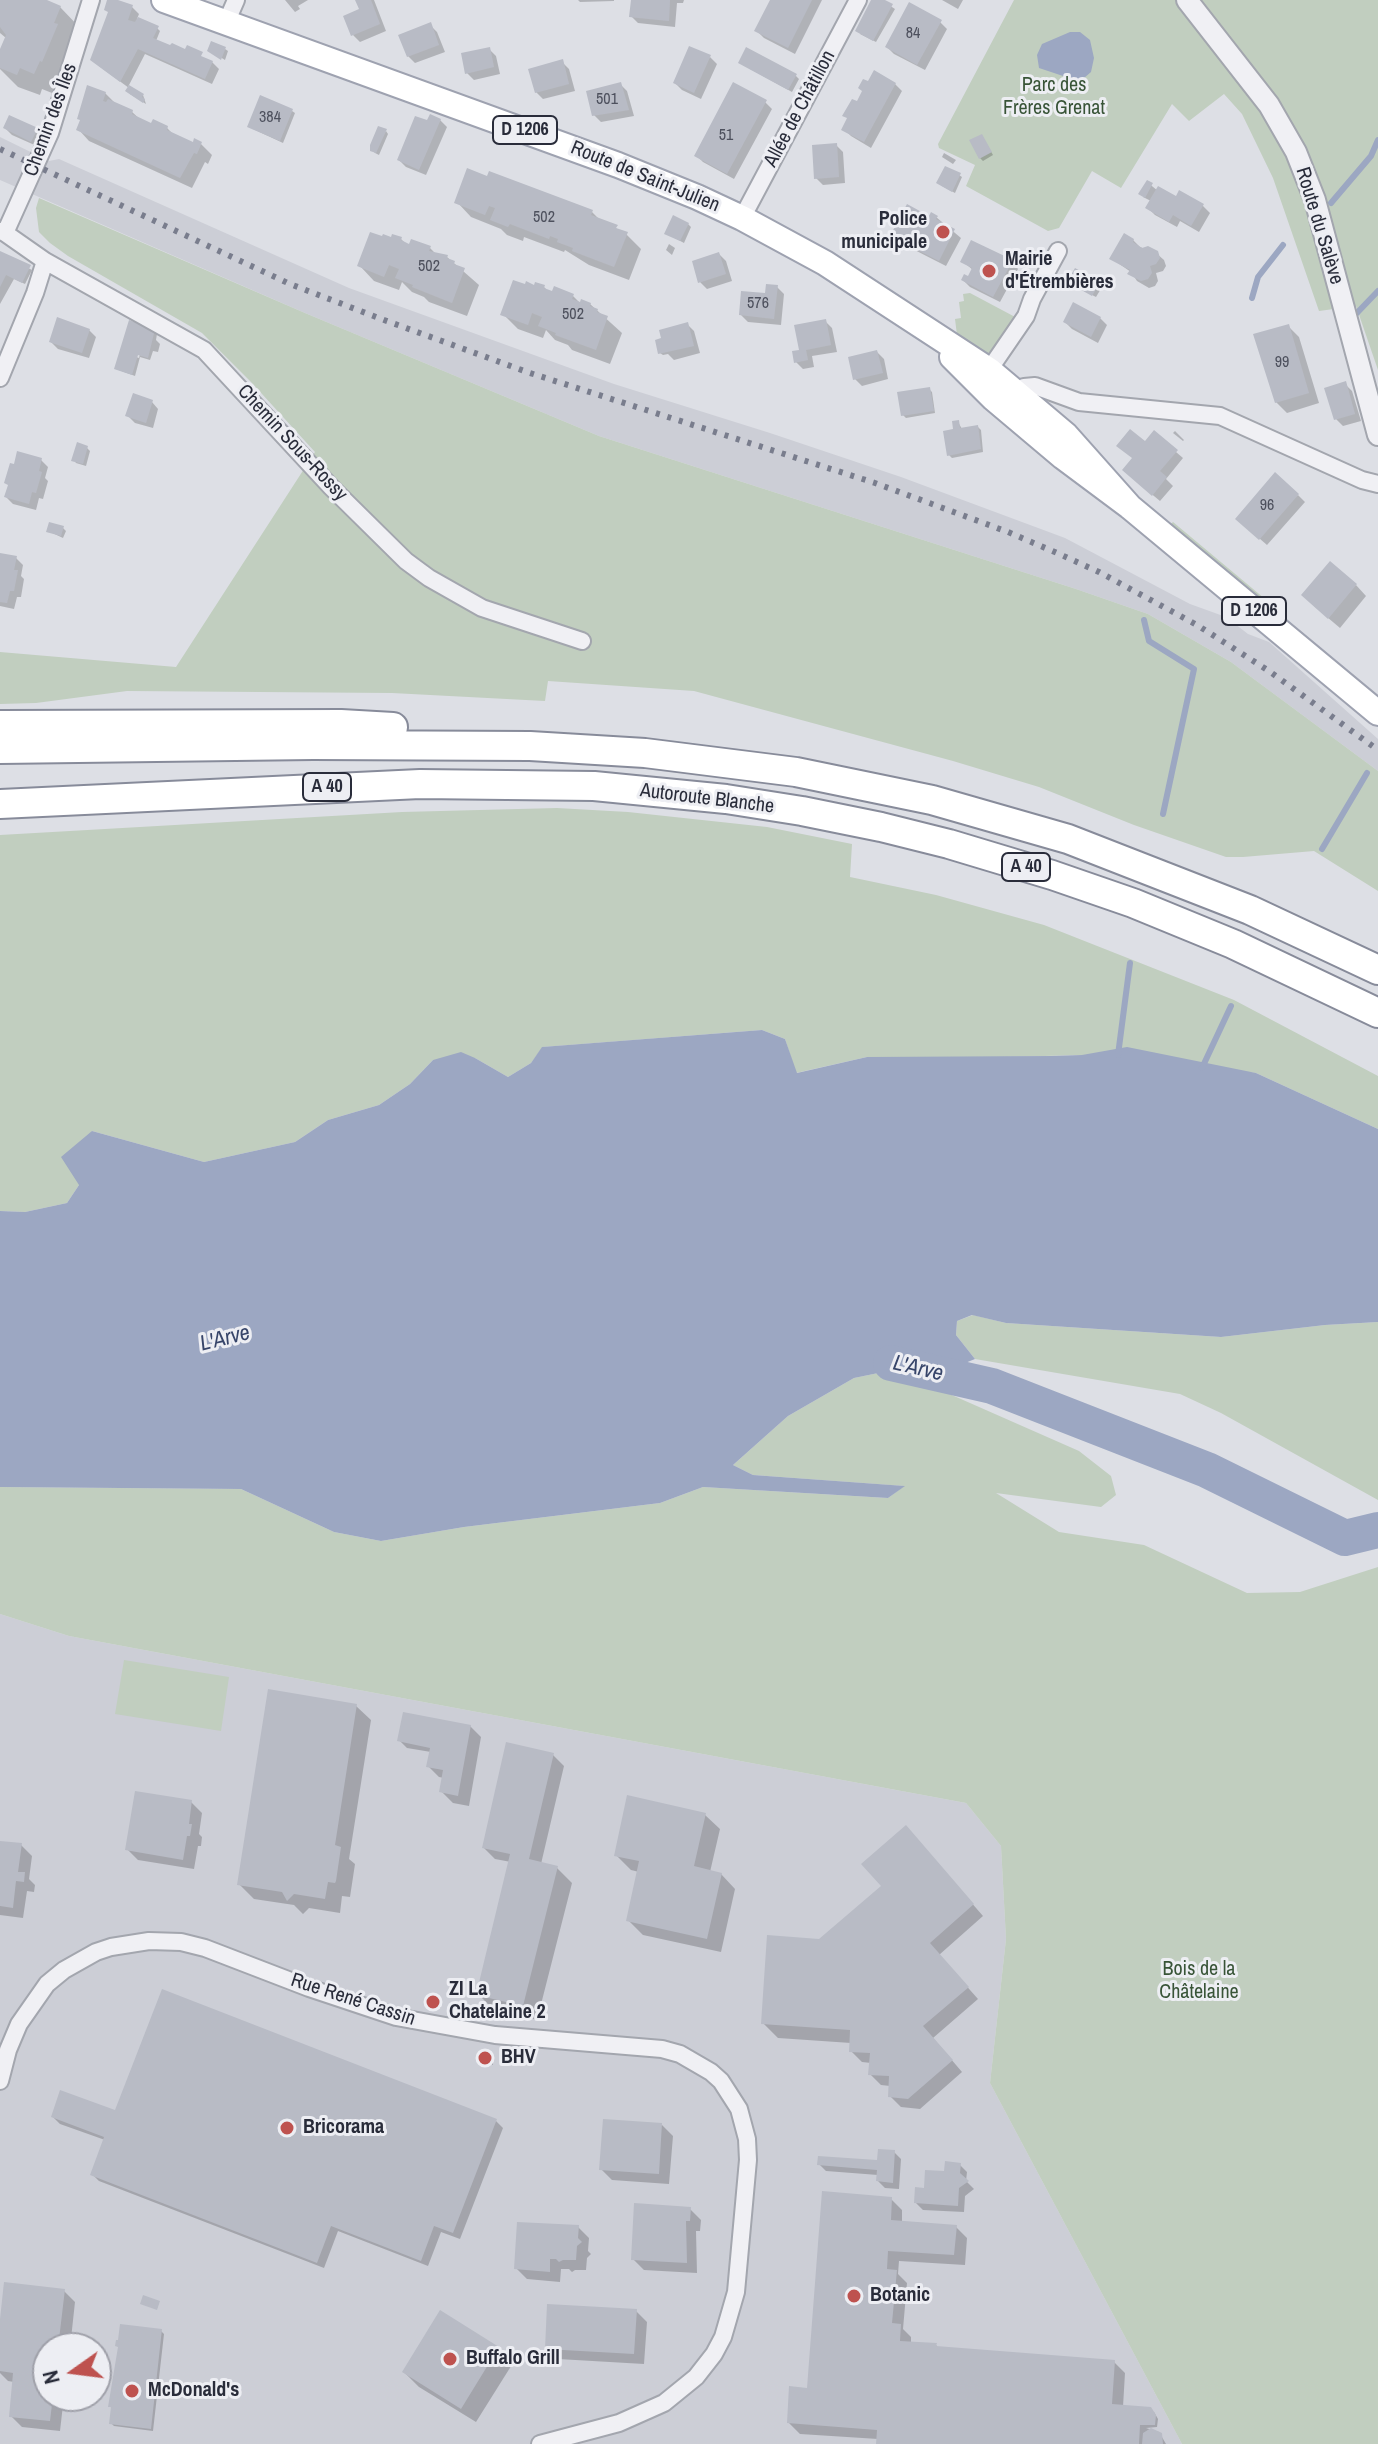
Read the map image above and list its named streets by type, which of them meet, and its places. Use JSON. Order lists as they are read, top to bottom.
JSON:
{
  "streets": {
    "highway": ["A 40", "Autoroute Blanche"],
    "main road": ["D 1206", "Route de Saint-Julien"],
    "street": [
      "Allée de Châtillon",
      "Chemin des Îles",
      "Route du Salève",
      "Chemin Sous-Rossy",
      "Rue René Cassin"
    ]
  },
  "crossings": [
    ["Allée de Châtillon", "Route de Saint-Julien"],
    ["Chemin des Îles", "Chemin Sous-Rossy"]
  ],
  "water": ["L'Arve"],
  "parks": ["Parc des Frères Grenat", "Bois de la Châtelaine"],
  "places": [
    "Police municipale",
    "Mairie d'Étrembières",
    "ZI La Chatelaine 2",
    "BHV",
    "Bricorama",
    "Botanic",
    "Buffalo Grill",
    "McDonald's"
  ],
  "house_numbers": [
    "84",
    "501",
    "384",
    "51",
    "502",
    "502",
    "576",
    "502",
    "99",
    "96"
  ],
  "north": "left"
}
